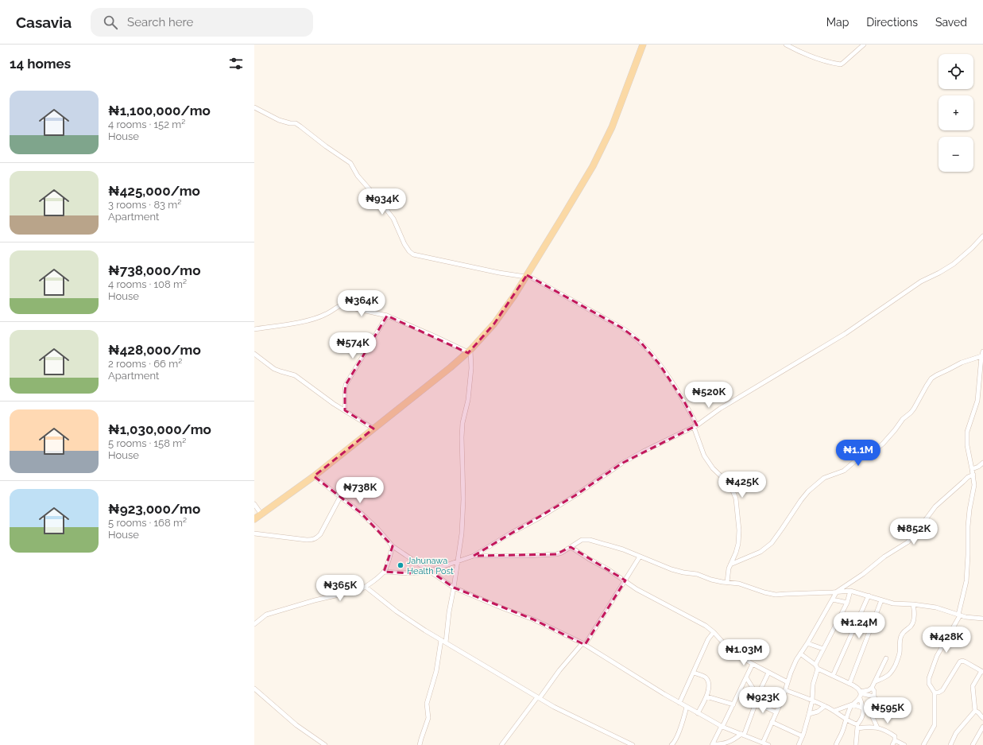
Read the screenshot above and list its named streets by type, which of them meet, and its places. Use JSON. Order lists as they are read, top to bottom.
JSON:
{
  "places": ["Jahunawa Health Post"],
  "page": {
    "header": "Casavia",
    "search": "Search here",
    "nav": ["Map", "Directions", "Saved"],
    "heading": "14 homes",
    "map_buttons": ["+", "−"],
    "list": [
      {
        "name": "₦1,100,000/mo",
        "note": "4 rooms · 152 m² · House"
      },
      {
        "name": "₦425,000/mo",
        "note": "3 rooms · 83 m² · Apartment"
      },
      {
        "name": "₦738,000/mo",
        "note": "4 rooms · 108 m² · House"
      },
      {
        "name": "₦428,000/mo",
        "note": "2 rooms · 66 m² · Apartment"
      },
      {
        "name": "₦1,030,000/mo",
        "note": "5 rooms · 158 m² · House"
      },
      {
        "name": "₦923,000/mo",
        "note": "5 rooms · 168 m² · House"
      }
    ],
    "price": [
      "₦934K",
      "₦364K",
      "₦574K",
      "₦520K",
      "₦1.1M",
      "₦425K",
      "₦738K",
      "₦852K",
      "₦365K",
      "₦1.24M",
      "₦428K",
      "₦1.03M",
      "₦923K",
      "₦595K"
    ]
  }
}
